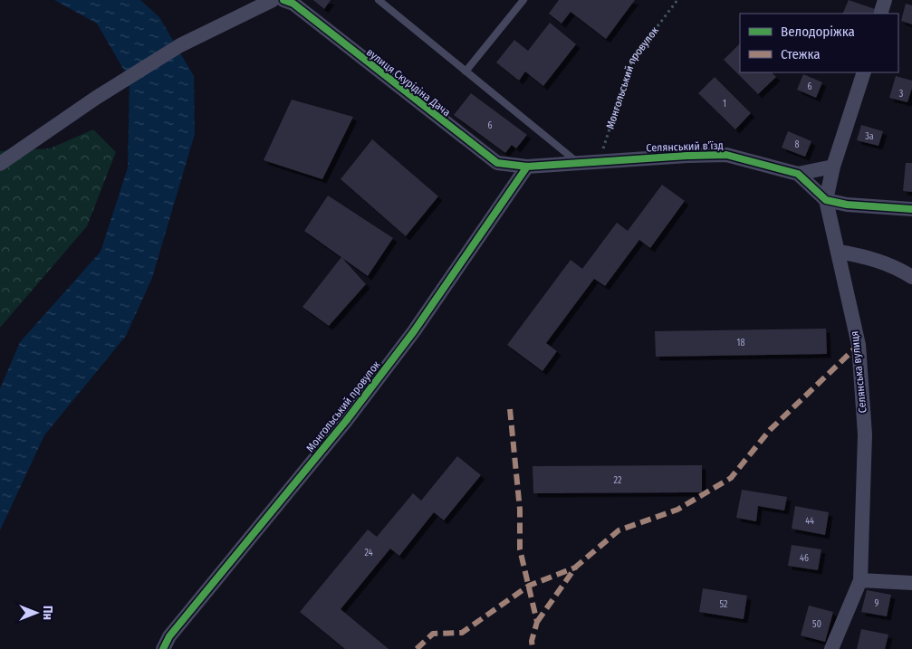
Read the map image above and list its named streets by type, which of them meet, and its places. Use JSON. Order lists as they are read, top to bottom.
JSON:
{
  "streets": {
    "street": [
      "Монгольський провулок",
      "вулиця Скурідіна Дача",
      "Селянський вʼїзд",
      "Селянська вулиця"
    ]
  },
  "crossings": [
    ["Монгольський провулок", "вулиця Скурідіна Дача"],
    ["Монгольський провулок", "Селянський вʼїзд"],
    ["вулиця Скурідіна Дача", "Селянський вʼїзд"],
    ["Селянський вʼїзд", "Селянська вулиця"]
  ],
  "house_numbers": [
    "6",
    "3",
    "1",
    "6",
    "3а",
    "8",
    "18",
    "22",
    "44",
    "24",
    "46",
    "9",
    "52",
    "50"
  ],
  "legend": ["Велодоріжка", "Стежка"],
  "north": "right"
}
